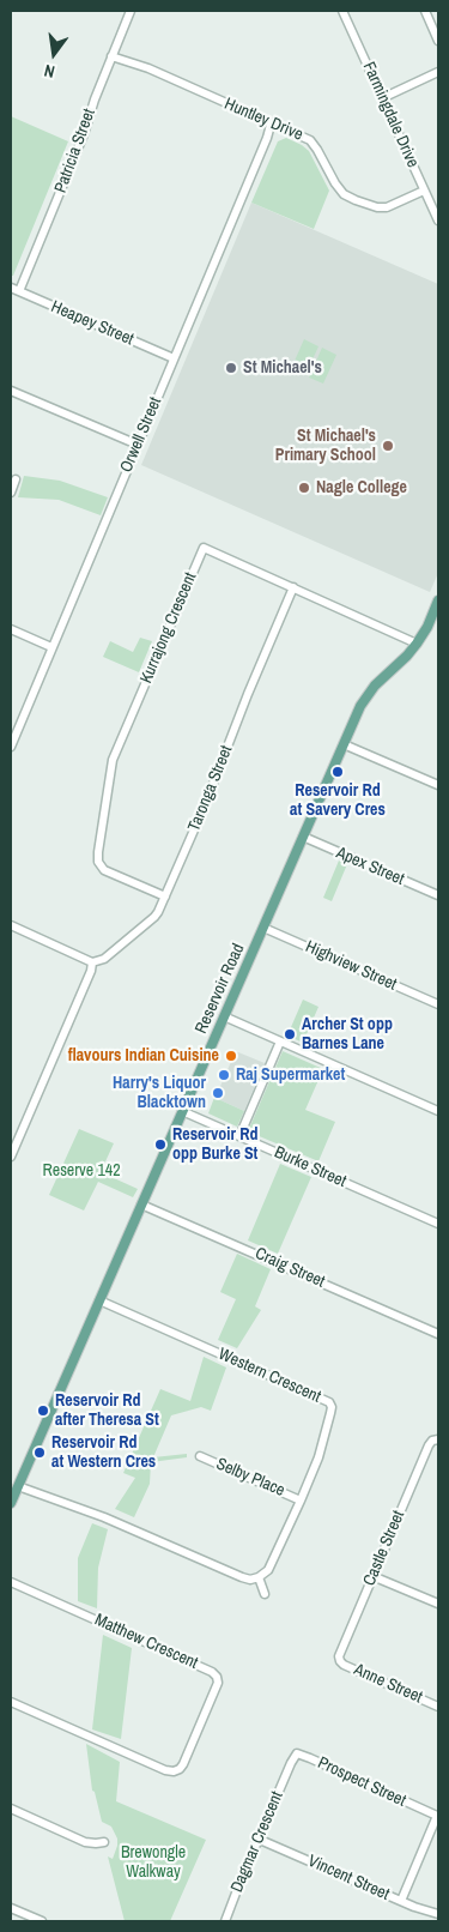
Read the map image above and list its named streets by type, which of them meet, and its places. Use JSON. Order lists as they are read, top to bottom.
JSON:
{
  "streets": {
    "main road": ["Reservoir Road"],
    "street": [
      "Farmingdale Drive",
      "Huntley Drive",
      "Patricia Street",
      "Heapey Street",
      "Orwell Street",
      "Kurrajong Crescent",
      "Taronga Street",
      "Apex Street",
      "Highview Street",
      "Burke Street",
      "Craig Street",
      "Western Crescent",
      "Selby Place",
      "Castle Street",
      "Matthew Crescent",
      "Anne Street",
      "Prospect Street",
      "Dagmar Crescent",
      "Vincent Street"
    ]
  },
  "crossings": [
    ["Farmingdale Drive", "Huntley Drive"],
    ["Huntley Drive", "Patricia Street"],
    ["Huntley Drive", "Orwell Street"],
    ["Patricia Street", "Heapey Street"],
    ["Heapey Street", "Orwell Street"],
    ["Kurrajong Crescent", "Taronga Street"],
    ["Kurrajong Crescent", "Reservoir Road"],
    ["Apex Street", "Reservoir Road"],
    ["Highview Street", "Reservoir Road"],
    ["Reservoir Road", "Burke Street"],
    ["Reservoir Road", "Craig Street"],
    ["Reservoir Road", "Western Crescent"],
    ["Western Crescent", "Selby Place"],
    ["Castle Street", "Anne Street"],
    ["Prospect Street", "Dagmar Crescent"],
    ["Prospect Street", "Vincent Street"],
    ["Dagmar Crescent", "Vincent Street"]
  ],
  "parks": ["Reserve 142", "Brewongle Walkway"],
  "places": [
    "St Michael's",
    "St Michael's Primary School",
    "Nagle College",
    "Reservoir Rd at Savery Cres",
    "Archer St opp Barnes Lane",
    "flavours Indian Cuisine",
    "Raj Supermarket",
    "Harry's Liquor Blacktown",
    "Reservoir Rd opp Burke St",
    "Reservoir Rd after Theresa St",
    "Reservoir Rd at Western Cres"
  ],
  "north": "bottom"
}
